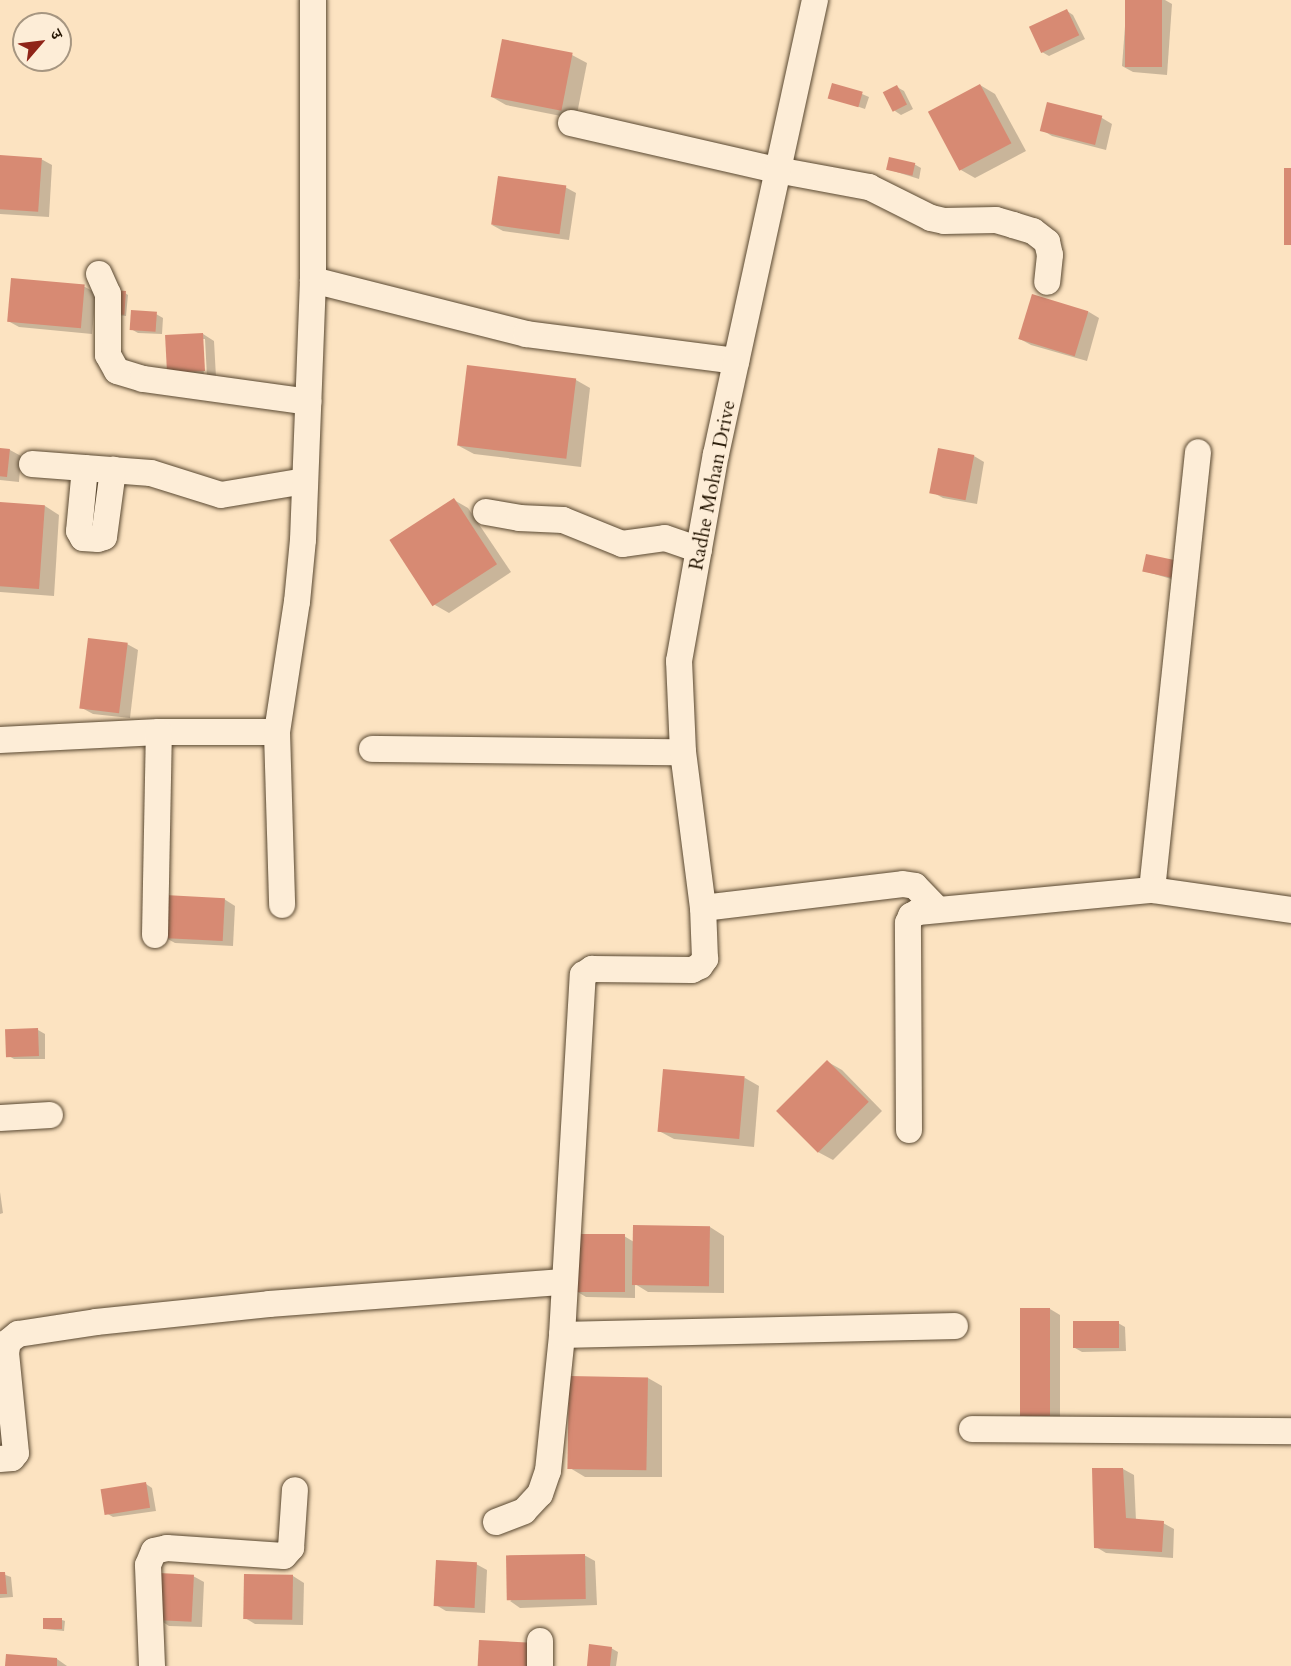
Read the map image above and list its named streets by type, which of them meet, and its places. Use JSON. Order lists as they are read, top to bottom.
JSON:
{
  "streets": {
    "street": ["Radhe Mohan Drive"]
  },
  "north": "top right"
}
